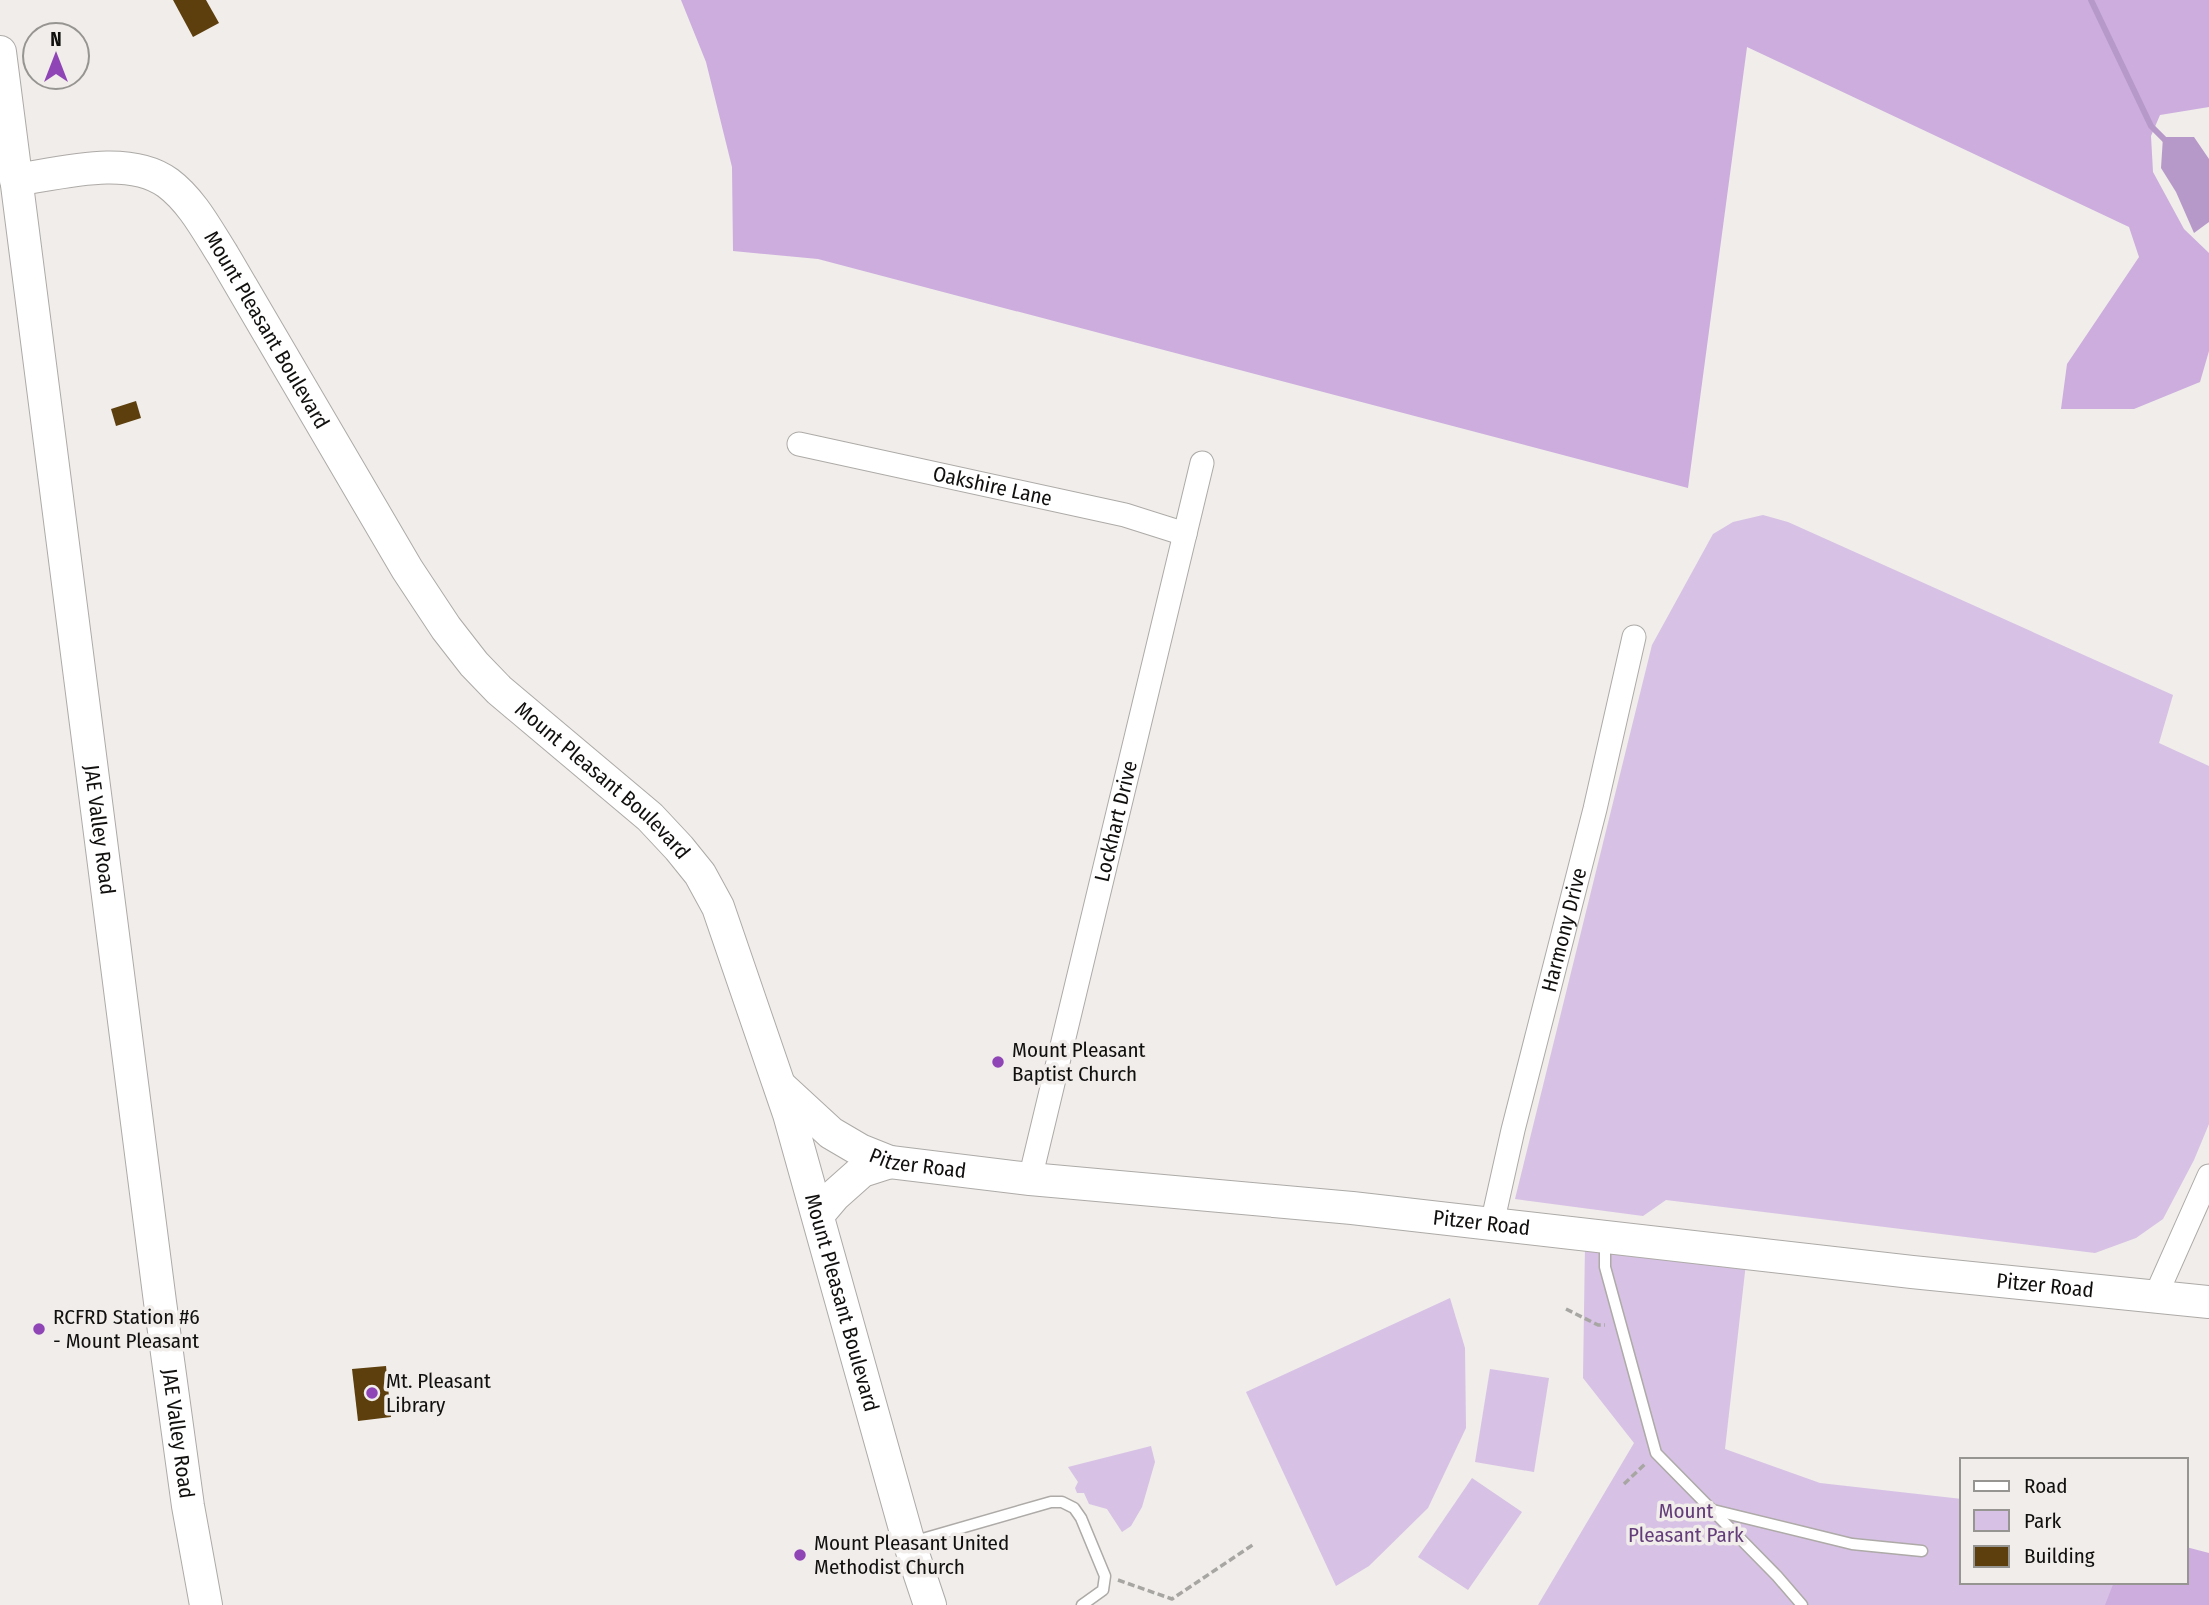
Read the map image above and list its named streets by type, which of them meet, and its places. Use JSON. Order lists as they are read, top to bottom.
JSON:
{
  "streets": {
    "street": [
      "Mount Pleasant Boulevard",
      "Oakshire Lane",
      "Lockhart Drive",
      "JAE Valley Road",
      "Harmony Drive",
      "Pitzer Road"
    ]
  },
  "crossings": [
    ["Mount Pleasant Boulevard", "JAE Valley Road"],
    ["Mount Pleasant Boulevard", "Pitzer Road"],
    ["Oakshire Lane", "Lockhart Drive"],
    ["Lockhart Drive", "Pitzer Road"],
    ["Harmony Drive", "Pitzer Road"]
  ],
  "parks": ["Mount Pleasant Park"],
  "places": [
    "Mount Pleasant Baptist Church",
    "RCFRD Station #6 - Mount Pleasant",
    "Mt. Pleasant Library",
    "Mount Pleasant United Methodist Church"
  ],
  "legend": ["Road", "Park", "Building"],
  "north": "top"
}
